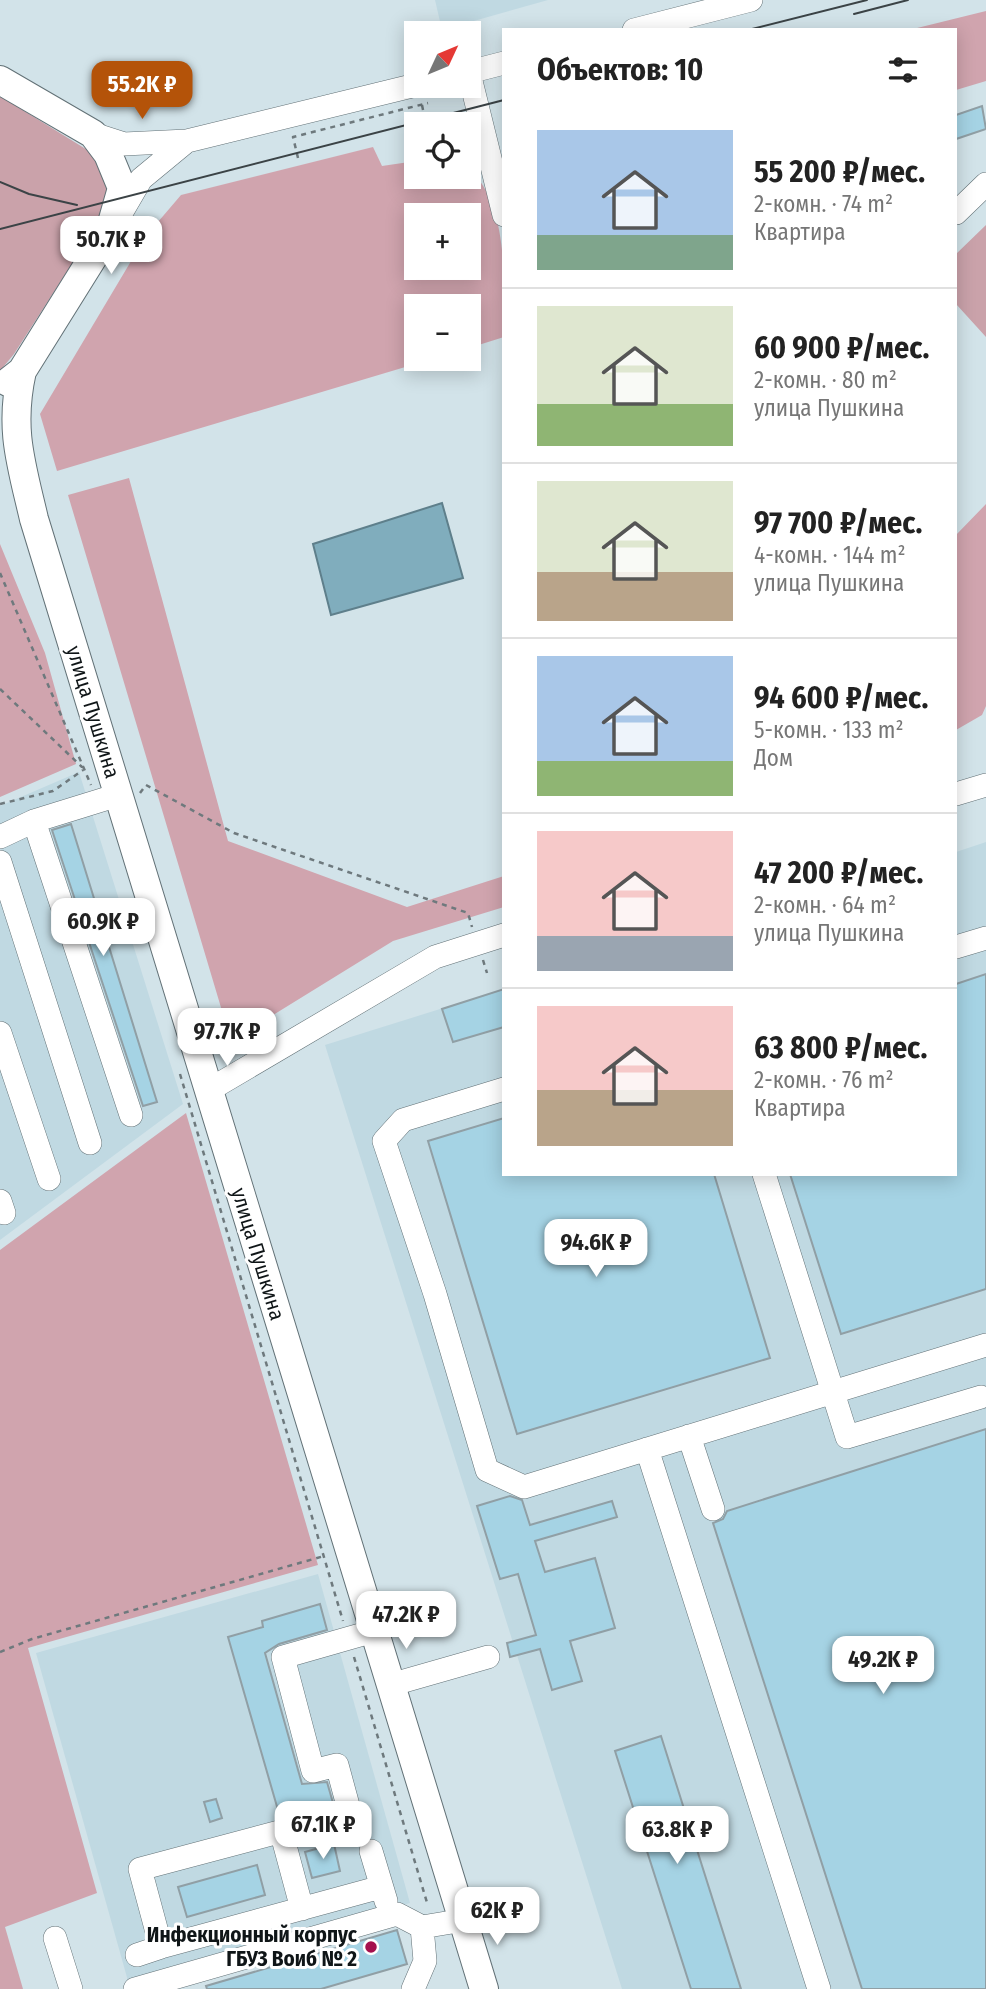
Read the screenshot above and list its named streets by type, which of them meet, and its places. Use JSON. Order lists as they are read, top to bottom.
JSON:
{
  "streets": {
    "main road": ["улица Пушкина"]
  },
  "places": ["Инфекционный корпус ГБУЗ Воиб № 2"],
  "north": "top right",
  "page": {
    "map_buttons": ["+", "−"],
    "heading": "Объектов: 10",
    "price": [
      "55.2K ₽",
      "50.7K ₽",
      "60.9K ₽",
      "97.7K ₽",
      "94.6K ₽",
      "47.2K ₽",
      "49.2K ₽",
      "67.1K ₽",
      "63.8K ₽",
      "62K ₽"
    ],
    "list": [
      {
        "name": "55 200 ₽/мес.",
        "note": "2-комн. · 74 m² · Квартира"
      },
      {
        "name": "60 900 ₽/мес.",
        "note": "2-комн. · 80 m² · улица Пушкина"
      },
      {
        "name": "97 700 ₽/мес.",
        "note": "4-комн. · 144 m² · улица Пушкина"
      },
      {
        "name": "94 600 ₽/мес.",
        "note": "5-комн. · 133 m² · Дом"
      },
      {
        "name": "47 200 ₽/мес.",
        "note": "2-комн. · 64 m² · улица Пушкина"
      },
      {
        "name": "63 800 ₽/мес.",
        "note": "2-комн. · 76 m² · Квартира"
      }
    ]
  }
}
